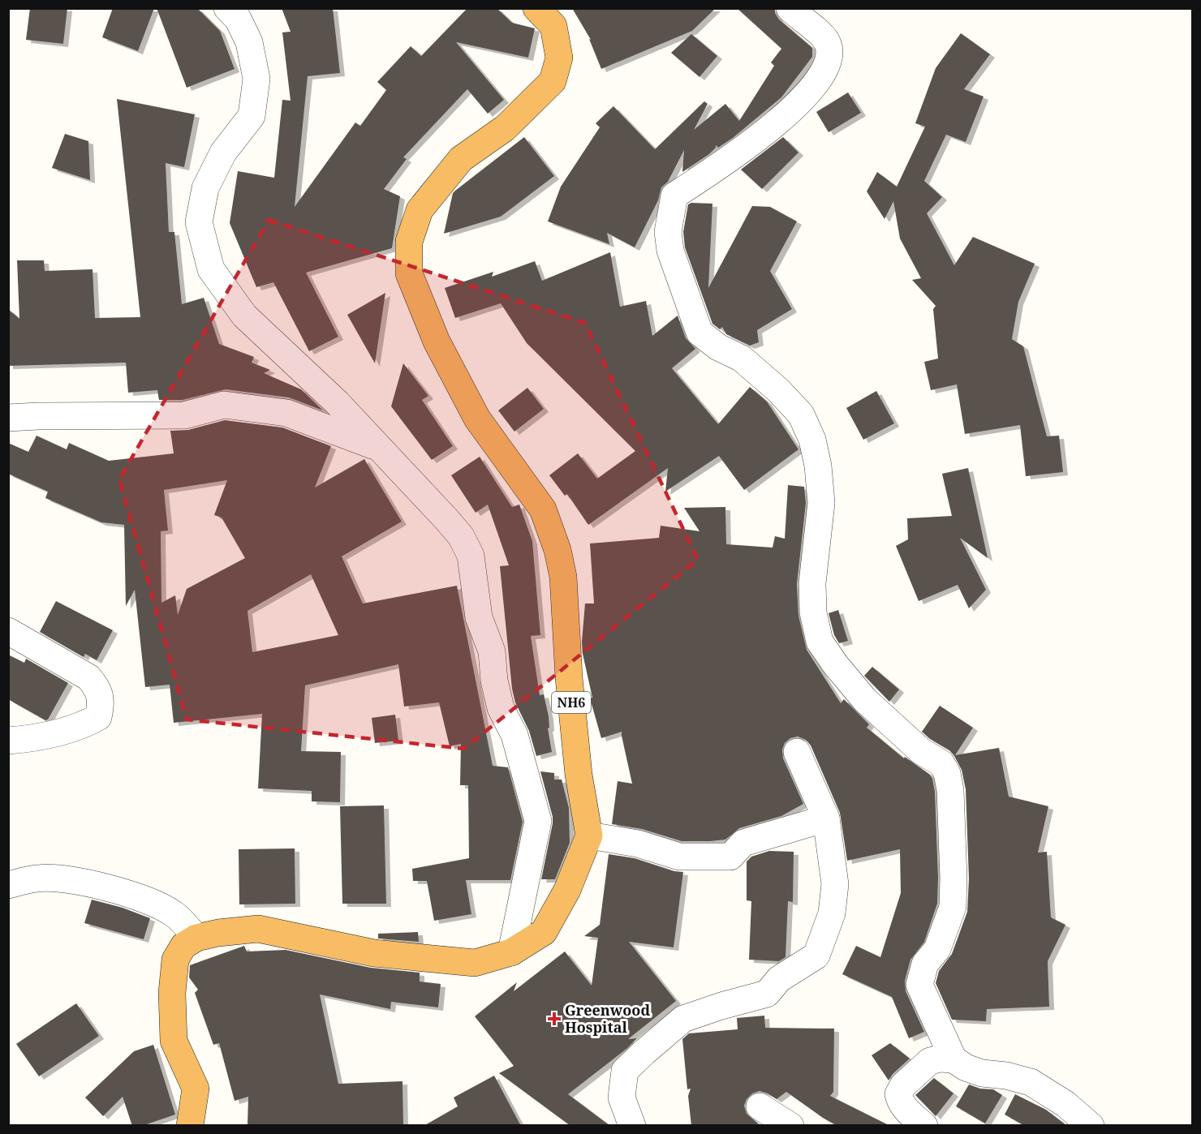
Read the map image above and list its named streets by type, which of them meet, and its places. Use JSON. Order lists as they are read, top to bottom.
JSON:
{
  "streets": {
    "highway": ["NH6"]
  },
  "places": {
    "health": ["Greenwood Hospital"]
  }
}
